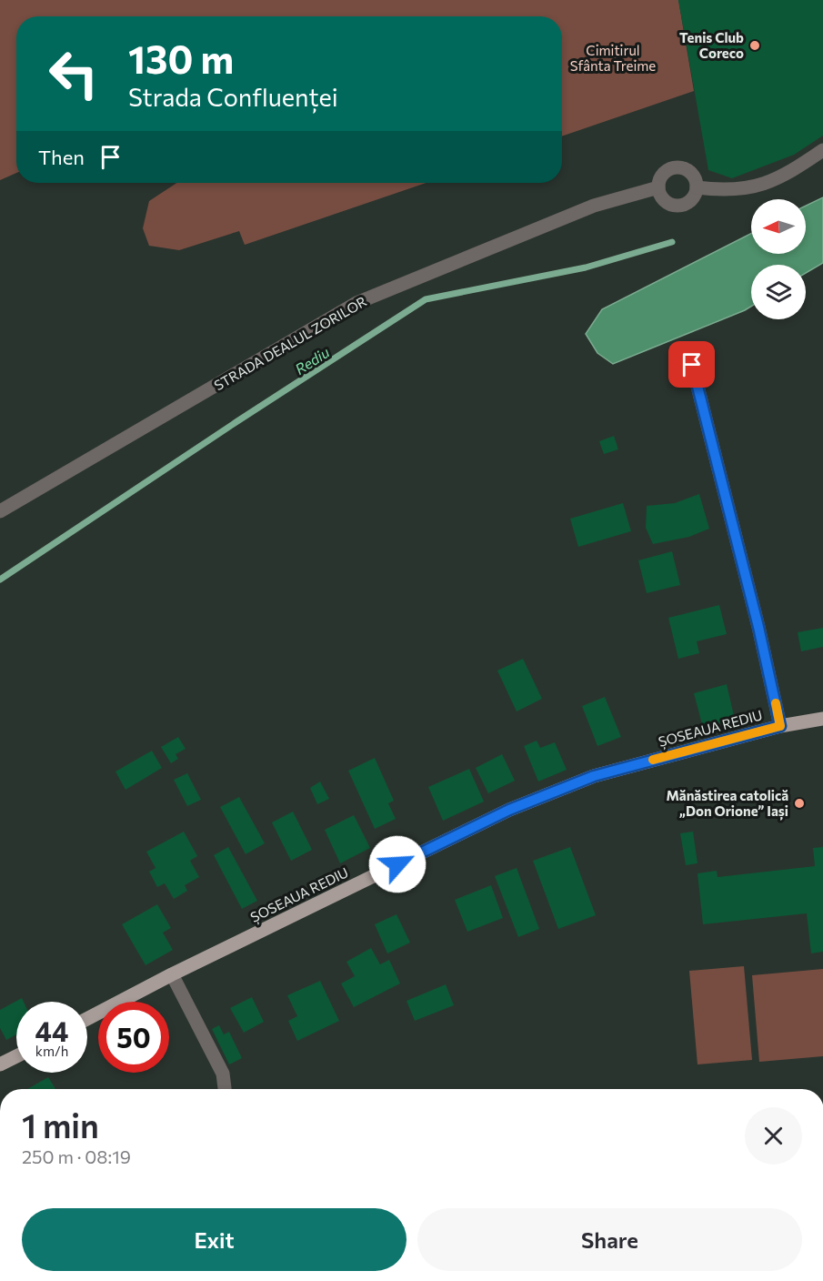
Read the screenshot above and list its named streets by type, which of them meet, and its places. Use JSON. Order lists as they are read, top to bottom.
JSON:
{
  "streets": {
    "main road": ["ȘOSEAUA REDIU"],
    "street": ["STRADA DEALUL ZORILOR"]
  },
  "water": ["Rediu"],
  "parks": ["Cimitirul Sfânta Treime"],
  "places": ["Tenis Club Coreco", "Mănăstirea catolică „Don Orione” Iași"],
  "north": "left",
  "page": {
    "turn": ["130 m", "Strada Confluenței"],
    "then": "Then",
    "speed": "44 km/h",
    "limit": "50",
    "heading": ["1 min", "250 m · 08:19"],
    "buttons": ["Exit", "Share"]
  }
}
